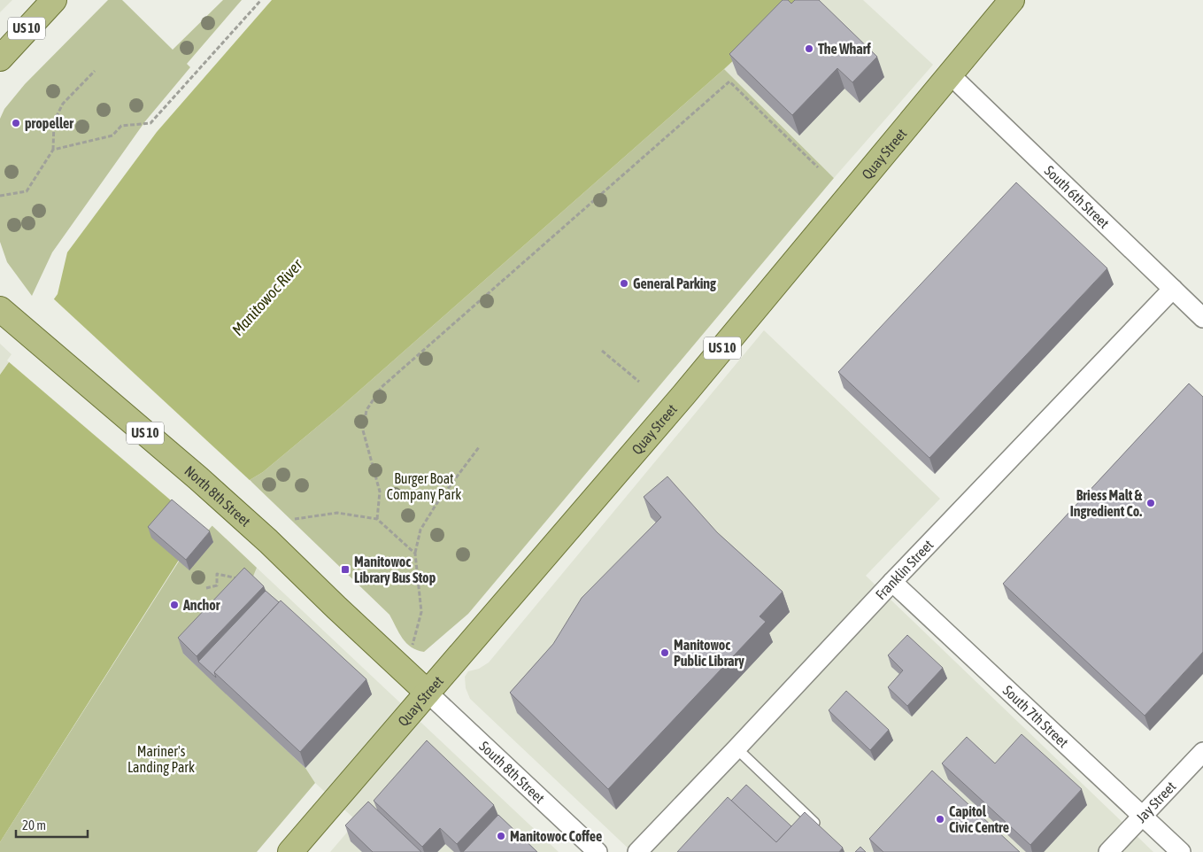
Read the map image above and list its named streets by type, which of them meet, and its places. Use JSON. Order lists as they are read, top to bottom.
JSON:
{
  "streets": {
    "main road": ["US 10", "Quay Street", "North 8th Street"],
    "street": [
      "South 6th Street",
      "Franklin Street",
      "South 7th Street",
      "South 8th Street",
      "Jay Street"
    ]
  },
  "crossings": [
    ["Quay Street", "South 6th Street"],
    ["Quay Street", "North 8th Street"],
    ["Quay Street", "South 8th Street"],
    ["South 6th Street", "Franklin Street"],
    ["North 8th Street", "South 8th Street"],
    ["Franklin Street", "South 7th Street"],
    ["South 7th Street", "Jay Street"]
  ],
  "water": ["Manitowoc River"],
  "parks": ["Burger Boat Company Park", "Mariner's Landing Park"],
  "places": {
    "other": [
      "The Wharf",
      "propeller",
      "General Parking",
      "Briess Malt & Ingredient Co.",
      "Anchor",
      "Manitowoc Public Library",
      "Capitol Civic Centre",
      "Manitowoc Coffee"
    ],
    "transit": ["Manitowoc Library Bus Stop"]
  },
  "scale_bar": "20 m"
}
